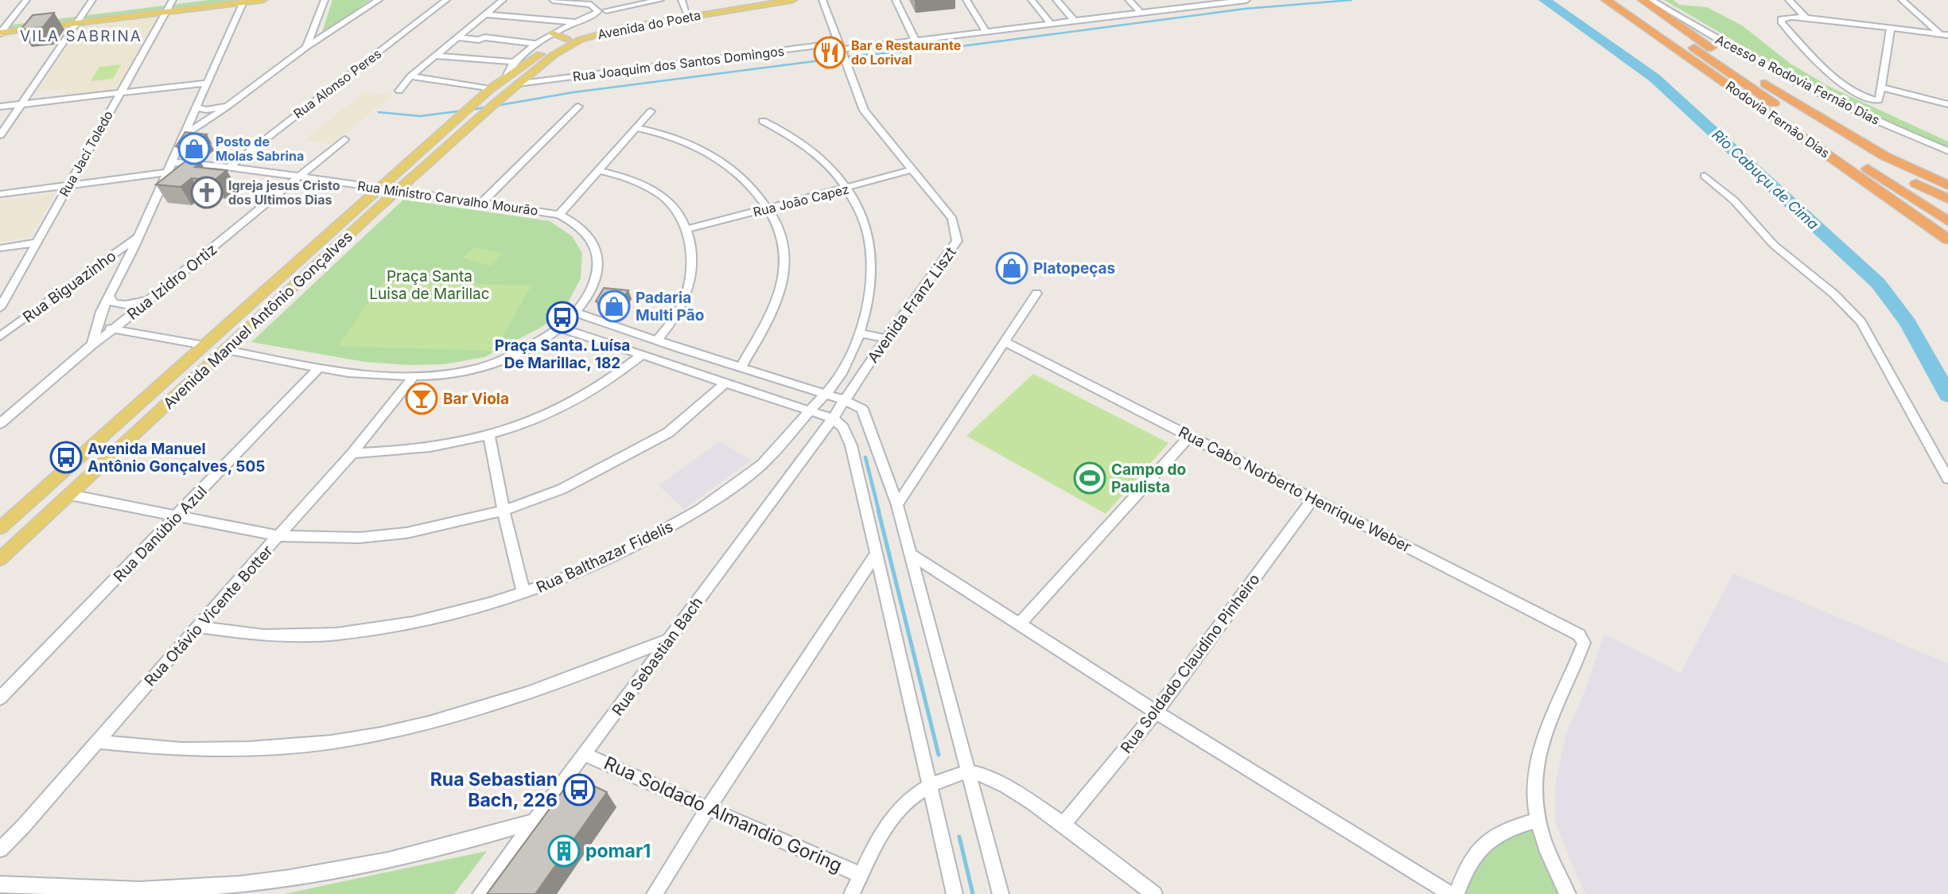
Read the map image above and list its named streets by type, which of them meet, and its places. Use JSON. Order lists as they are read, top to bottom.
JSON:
{
  "streets": {
    "highway": ["Rodovia Fernão Dias"],
    "main road": ["Avenida do Poeta", "Avenida Manuel Antônio Gonçalves"],
    "street": [
      "Rua Joaquim dos Santos Domingos",
      "Acesso a Rodovia Fernão Dias",
      "Rua Alonso Peres",
      "Rua Jací Toledo",
      "Rua Ministro Carvalho Mourão",
      "Rua João Capez",
      "Rua Izidro Ortiz",
      "Rua Biguazinho",
      "Avenida Franz Liszt",
      "Rua Cabo Norberto Henrique Weber",
      "Rua Danúbio Azul",
      "Rua Balthazar Fidelis",
      "Rua Otávio Vicente Botter",
      "Rua Sebastian Bach",
      "Rua Soldado Claudino Pinheiro",
      "Rua Soldado Almandio Goring"
    ]
  },
  "crossings": [
    ["Avenida do Poeta", "Rua Joaquim dos Santos Domingos"],
    ["Avenida do Poeta", "Avenida Manuel Antônio Gonçalves"],
    ["Rua Joaquim dos Santos Domingos", "Avenida Franz Liszt"],
    ["Rua Joaquim dos Santos Domingos", "Avenida Manuel Antônio Gonçalves"],
    ["Rua Alonso Peres", "Rua Ministro Carvalho Mourão"],
    ["Rua Ministro Carvalho Mourão", "Rua Izidro Ortiz"],
    ["Rua Ministro Carvalho Mourão", "Avenida Manuel Antônio Gonçalves"],
    ["Rua João Capez", "Avenida Franz Liszt"],
    ["Rua João Capez", "Rua Balthazar Fidelis"],
    ["Avenida Franz Liszt", "Rua Sebastian Bach"],
    ["Rua Cabo Norberto Henrique Weber", "Rua Soldado Claudino Pinheiro"],
    ["Rua Balthazar Fidelis", "Rua Otávio Vicente Botter"],
    ["Rua Sebastian Bach", "Rua Soldado Almandio Goring"]
  ],
  "districts": ["VILA SABRINA"],
  "water": ["Rio Cabuçu de Cima"],
  "parks": ["Praça Santa Luisa de Marillac"],
  "places": {
    "restaurant": ["Bar e Restaurante do Lorival"],
    "shop": ["Posto de Molas Sabrina", "Platopeças", "Padaria Multi Pão"],
    "church": ["Igreja jesus Cristo dos Ultimos Dias"],
    "bus stop": ["Praça Santa. Luísa De Marillac, 182", "Avenida Manuel Antônio Gonçalves, 505", "Rua Sebastian Bach, 226"],
    "bar": ["Bar Viola"],
    "sports": ["Campo do Paulista"],
    "building": ["pomar1"]
  }
}
